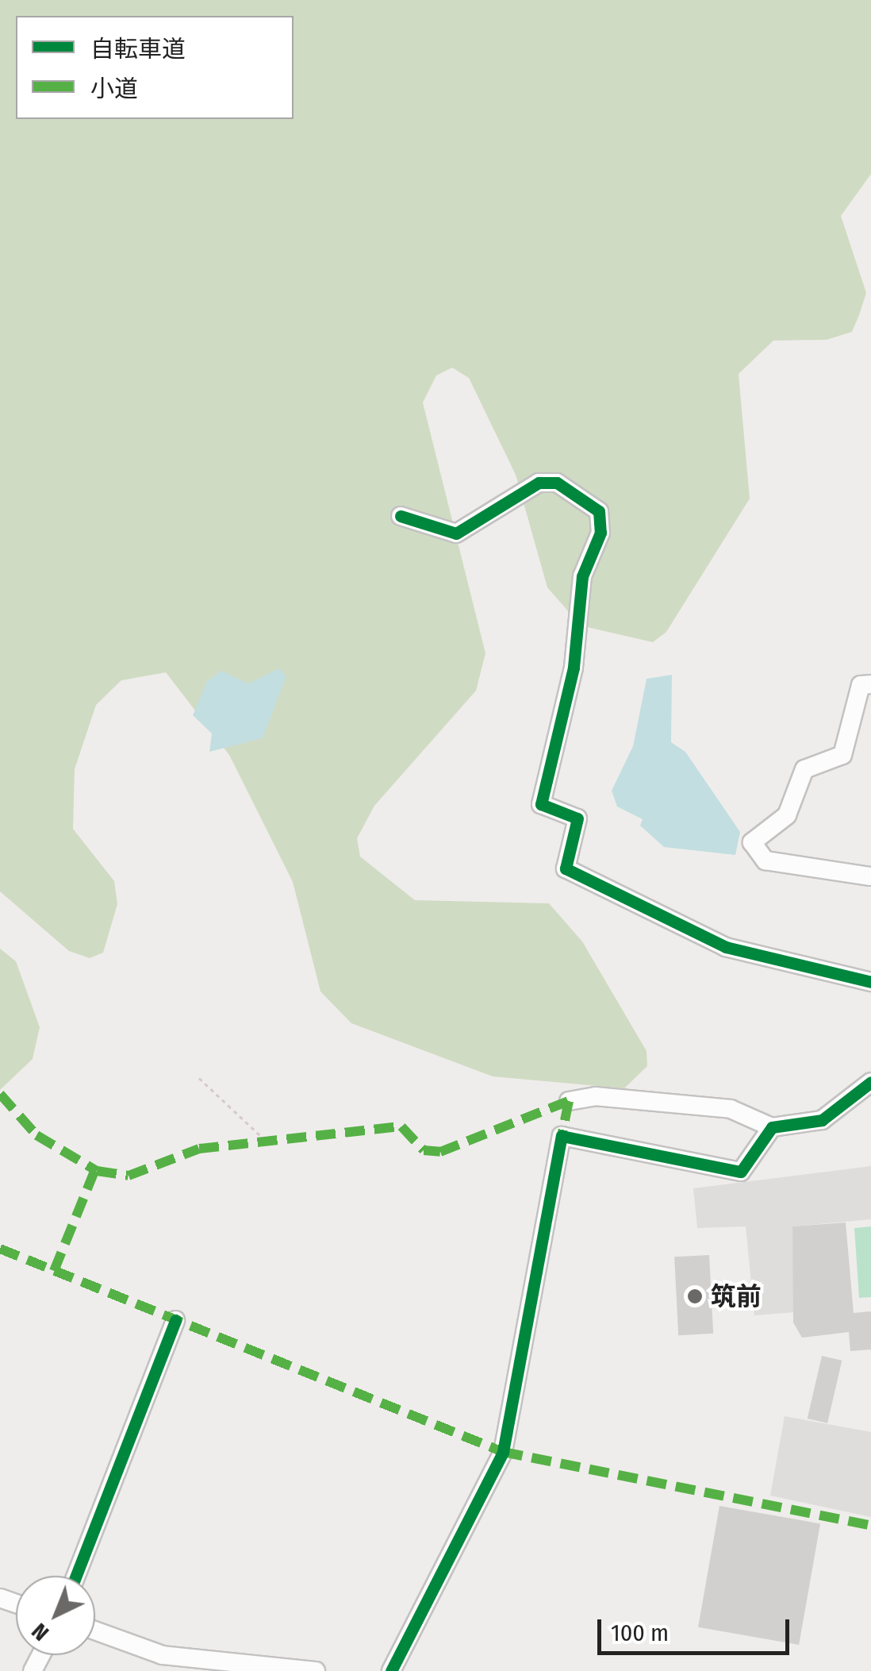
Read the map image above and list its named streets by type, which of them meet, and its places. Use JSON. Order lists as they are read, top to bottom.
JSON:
{
  "places": ["筑前"],
  "legend": ["自転車道", "小道"],
  "scale_bar": "100 m",
  "north": "bottom left"
}
